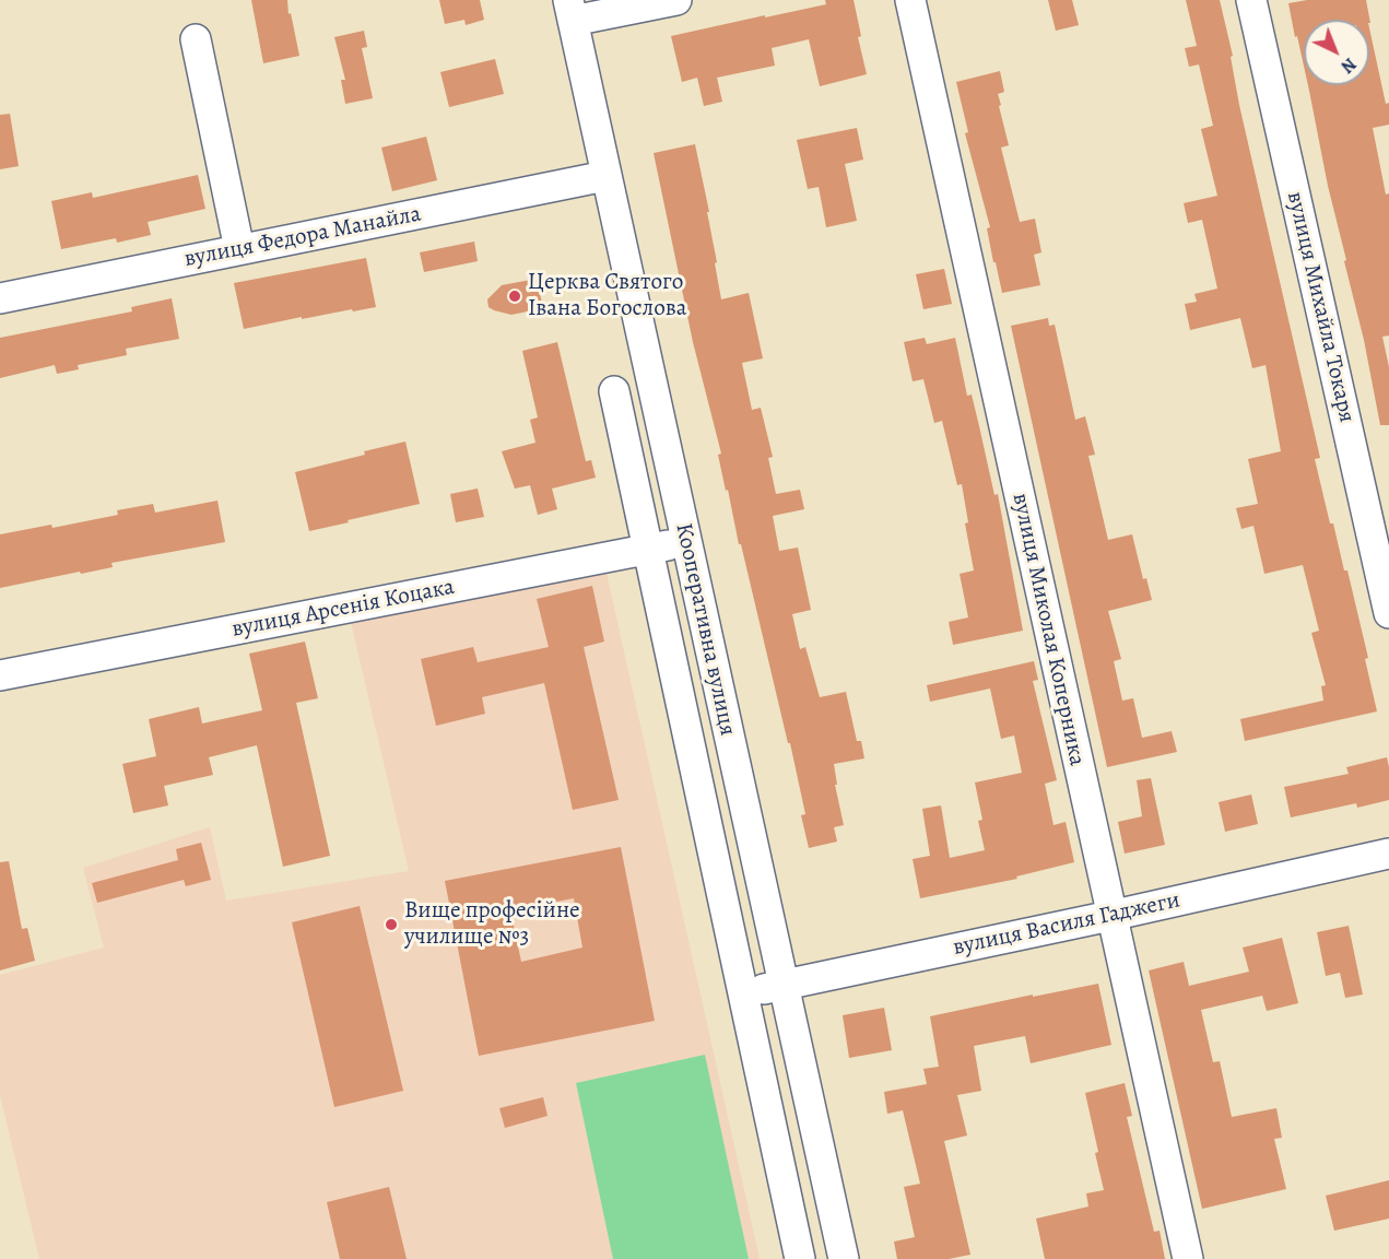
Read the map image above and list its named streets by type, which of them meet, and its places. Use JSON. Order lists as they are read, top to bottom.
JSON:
{
  "streets": {
    "street": [
      "вулиця Федора Манайла",
      "вулиця Михайла Токаря",
      "вулиця Арсенія Коцака",
      "Кооперативна вулиця",
      "вулиця Миколая Коперника",
      "вулиця Василя Гаджеги"
    ]
  },
  "crossings": [
    ["вулиця Федора Манайла", "Кооперативна вулиця"],
    ["вулиця Арсенія Коцака", "Кооперативна вулиця"],
    ["Кооперативна вулиця", "вулиця Василя Гаджеги"],
    ["вулиця Миколая Коперника", "вулиця Василя Гаджеги"]
  ],
  "places": ["Церква Святого Івана Богослова", "Вище професійне училище №3"],
  "north": "bottom right"
}
